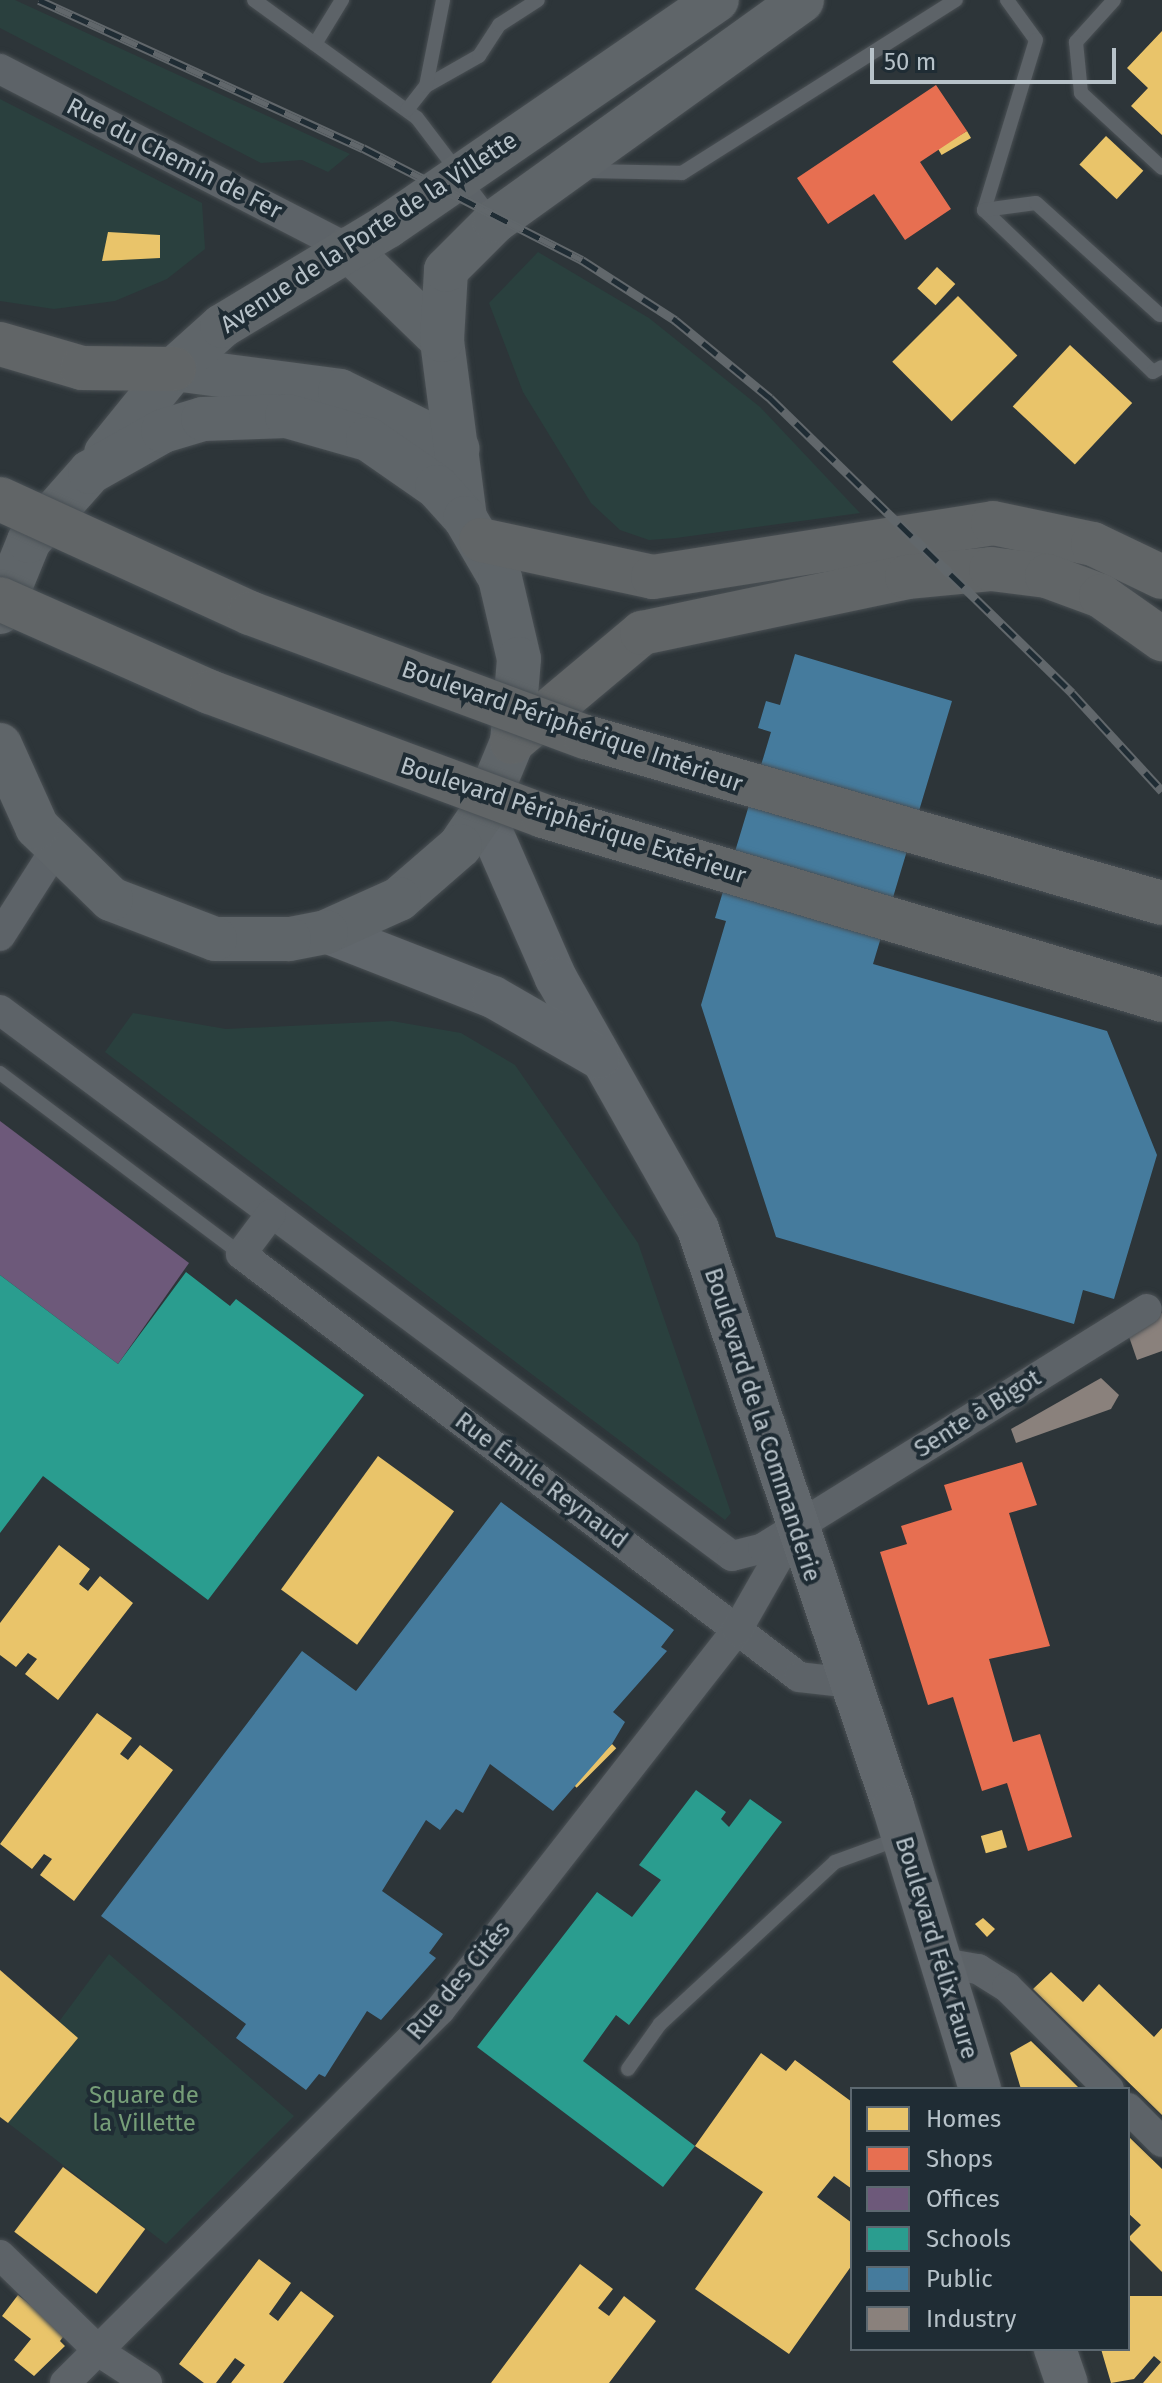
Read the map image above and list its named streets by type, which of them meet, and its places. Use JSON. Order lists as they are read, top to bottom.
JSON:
{
  "streets": {
    "highway": ["Boulevard Périphérique Intérieur", "Boulevard Périphérique Extérieur"],
    "main road": ["Avenue de la Porte de la Villette", "Boulevard de la Commanderie", "Boulevard Félix Faure"],
    "street": [
      "Rue du Chemin de Fer",
      "Sente à Bigot",
      "Rue Émile Reynaud",
      "Rue des Cités"
    ]
  },
  "crossings": [
    ["Rue du Chemin de Fer", "Avenue de la Porte de la Villette"],
    ["Sente à Bigot", "Boulevard de la Commanderie"],
    ["Sente à Bigot", "Rue des Cités"],
    ["Boulevard de la Commanderie", "Rue Émile Reynaud"],
    ["Boulevard de la Commanderie", "Boulevard Félix Faure"],
    ["Boulevard de la Commanderie", "Rue des Cités"],
    ["Rue Émile Reynaud", "Rue des Cités"]
  ],
  "parks": ["Square de la Villette"],
  "legend": [
    "Homes",
    "Shops",
    "Offices",
    "Schools",
    "Public",
    "Industry"
  ],
  "scale_bar": "50 m"
}
